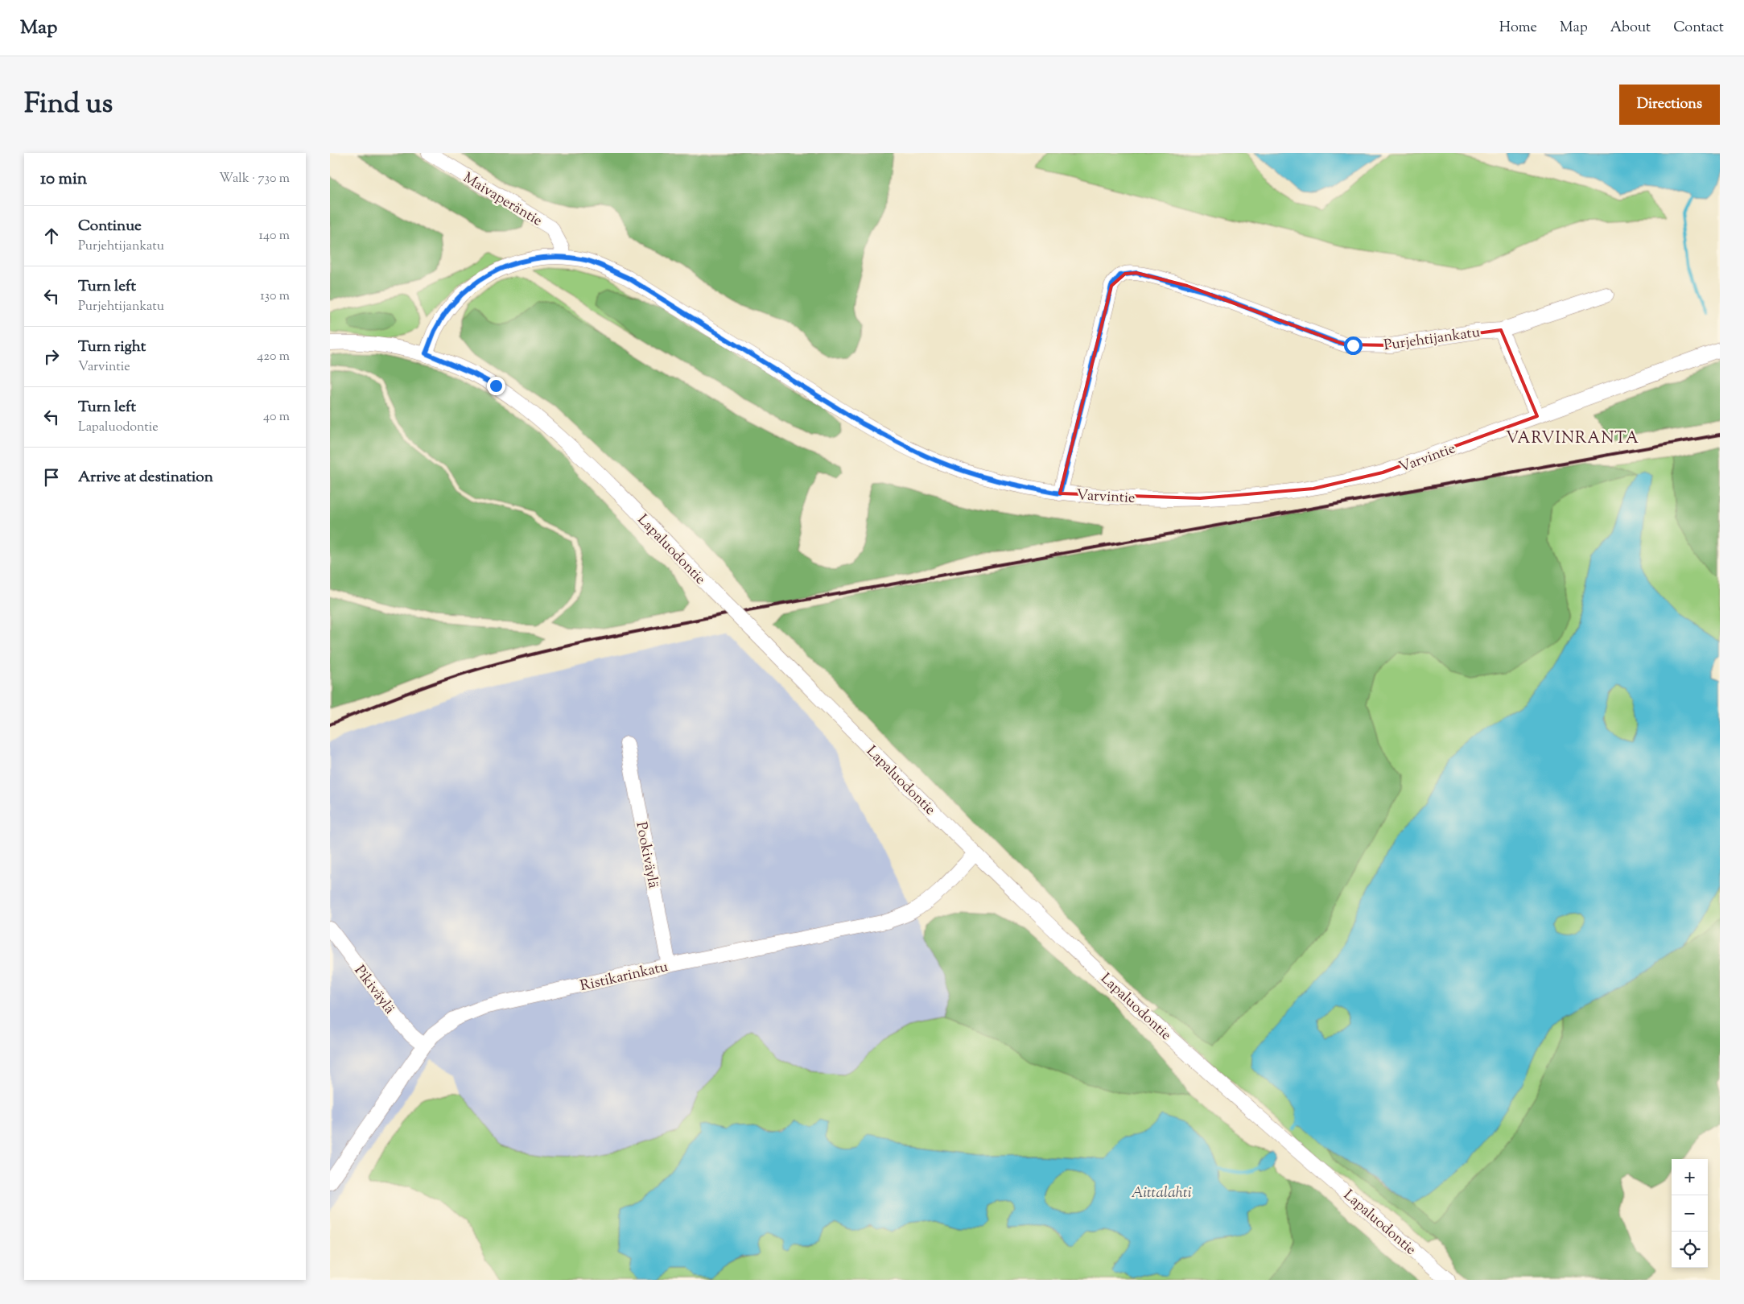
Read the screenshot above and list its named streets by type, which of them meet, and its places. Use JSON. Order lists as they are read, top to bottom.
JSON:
{
  "streets": {
    "street": [
      "Maivaperäntie",
      "Purjehtijankatu",
      "Varvintie",
      "Lapaluodontie",
      "Pookiväylä",
      "Ristikarinkatu",
      "Pikiväylä"
    ]
  },
  "crossings": [
    ["Maivaperäntie", "Varvintie"],
    ["Purjehtijankatu", "Varvintie"],
    ["Varvintie", "Lapaluodontie"],
    ["Lapaluodontie", "Ristikarinkatu"],
    ["Pookiväylä", "Ristikarinkatu"],
    ["Ristikarinkatu", "Pikiväylä"]
  ],
  "districts": ["VARVINRANTA"],
  "water": ["Aittalahti"],
  "page": {
    "header": "Map",
    "nav": [
      "Home",
      "Map",
      "About",
      "Contact"
    ],
    "title": "Find us",
    "buttons": "Directions",
    "heading": ["10 min", "Walk · 730 m"],
    "list": [
      ["Continue", "Purjehtijankatu", "140 m"],
      ["Turn left", "Purjehtijankatu", "130 m"],
      ["Turn right", "Varvintie", "420 m"],
      ["Turn left", "Lapaluodontie", "40 m"],
      "Arrive at destination"
    ],
    "map_buttons": ["+", "−"]
  }
}
